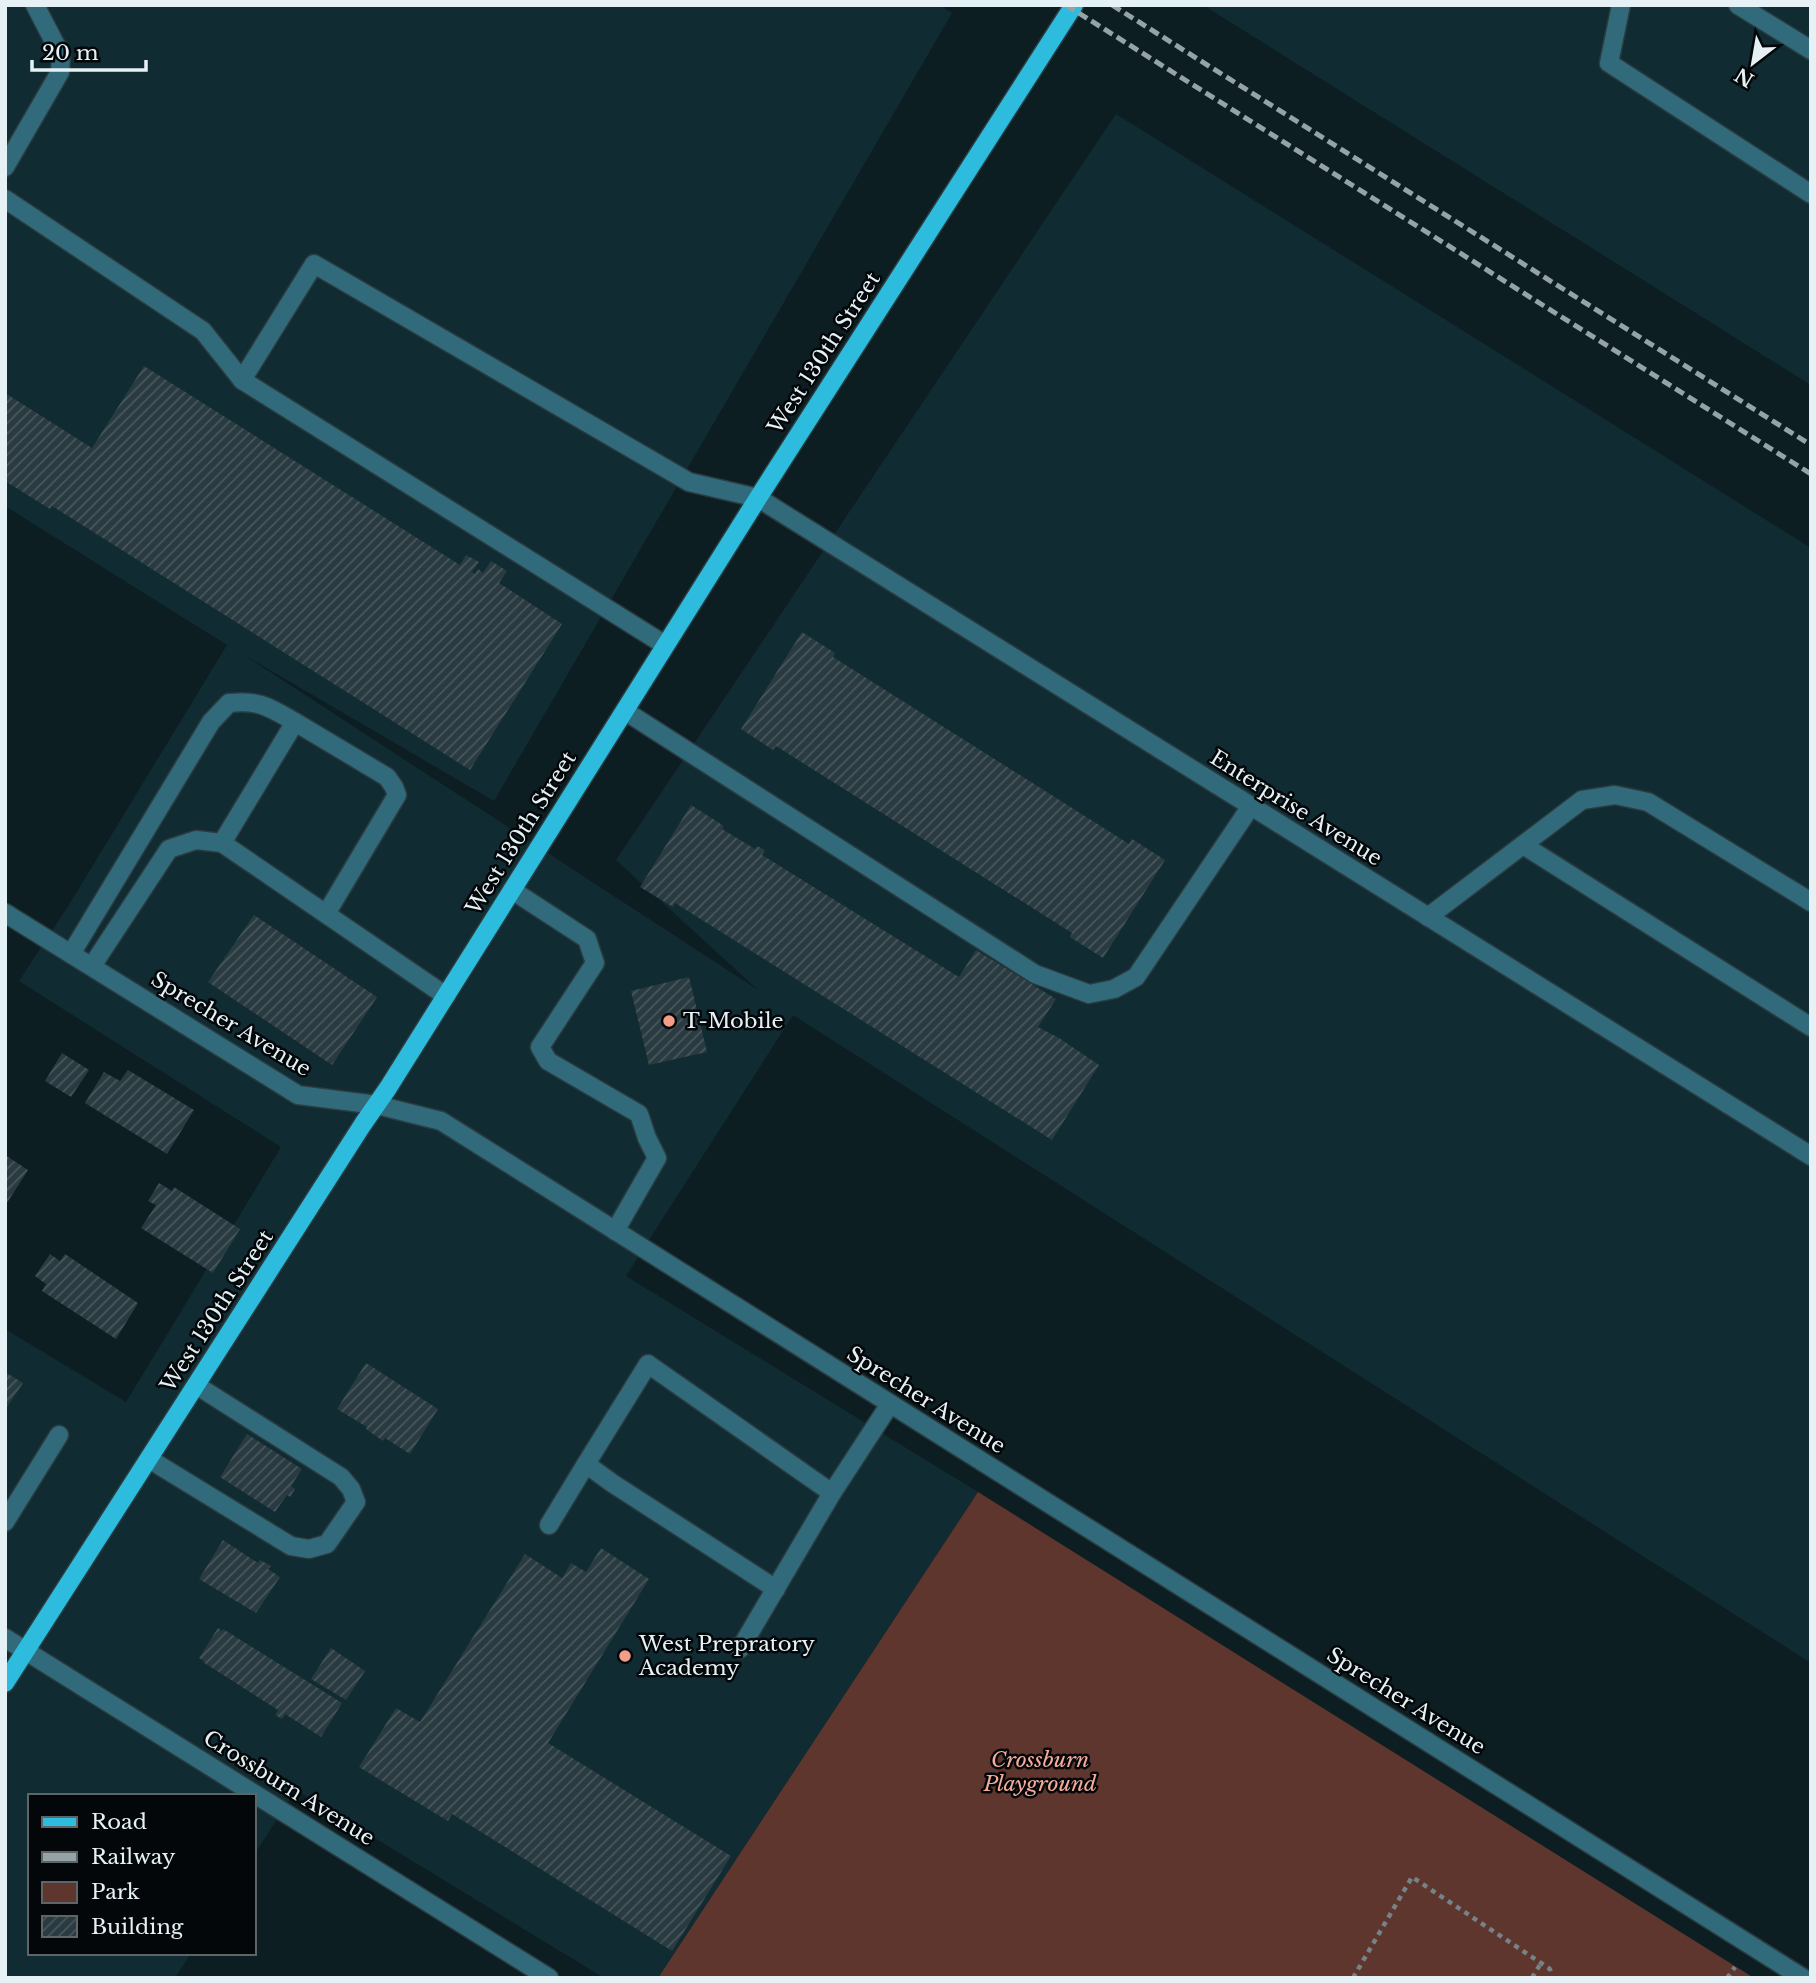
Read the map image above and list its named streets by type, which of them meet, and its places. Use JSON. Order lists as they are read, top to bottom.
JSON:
{
  "streets": {
    "main road": ["West 130th Street"],
    "street": ["Enterprise Avenue", "Sprecher Avenue", "Crossburn Avenue"]
  },
  "crossings": [
    ["West 130th Street", "Enterprise Avenue"],
    ["West 130th Street", "Sprecher Avenue"],
    ["West 130th Street", "Crossburn Avenue"]
  ],
  "parks": ["Crossburn Playground"],
  "places": ["T-Mobile", "West Prepratory Academy"],
  "legend": [
    "Road",
    "Railway",
    "Park",
    "Building"
  ],
  "scale_bar": "20 m",
  "north": "bottom left"
}
